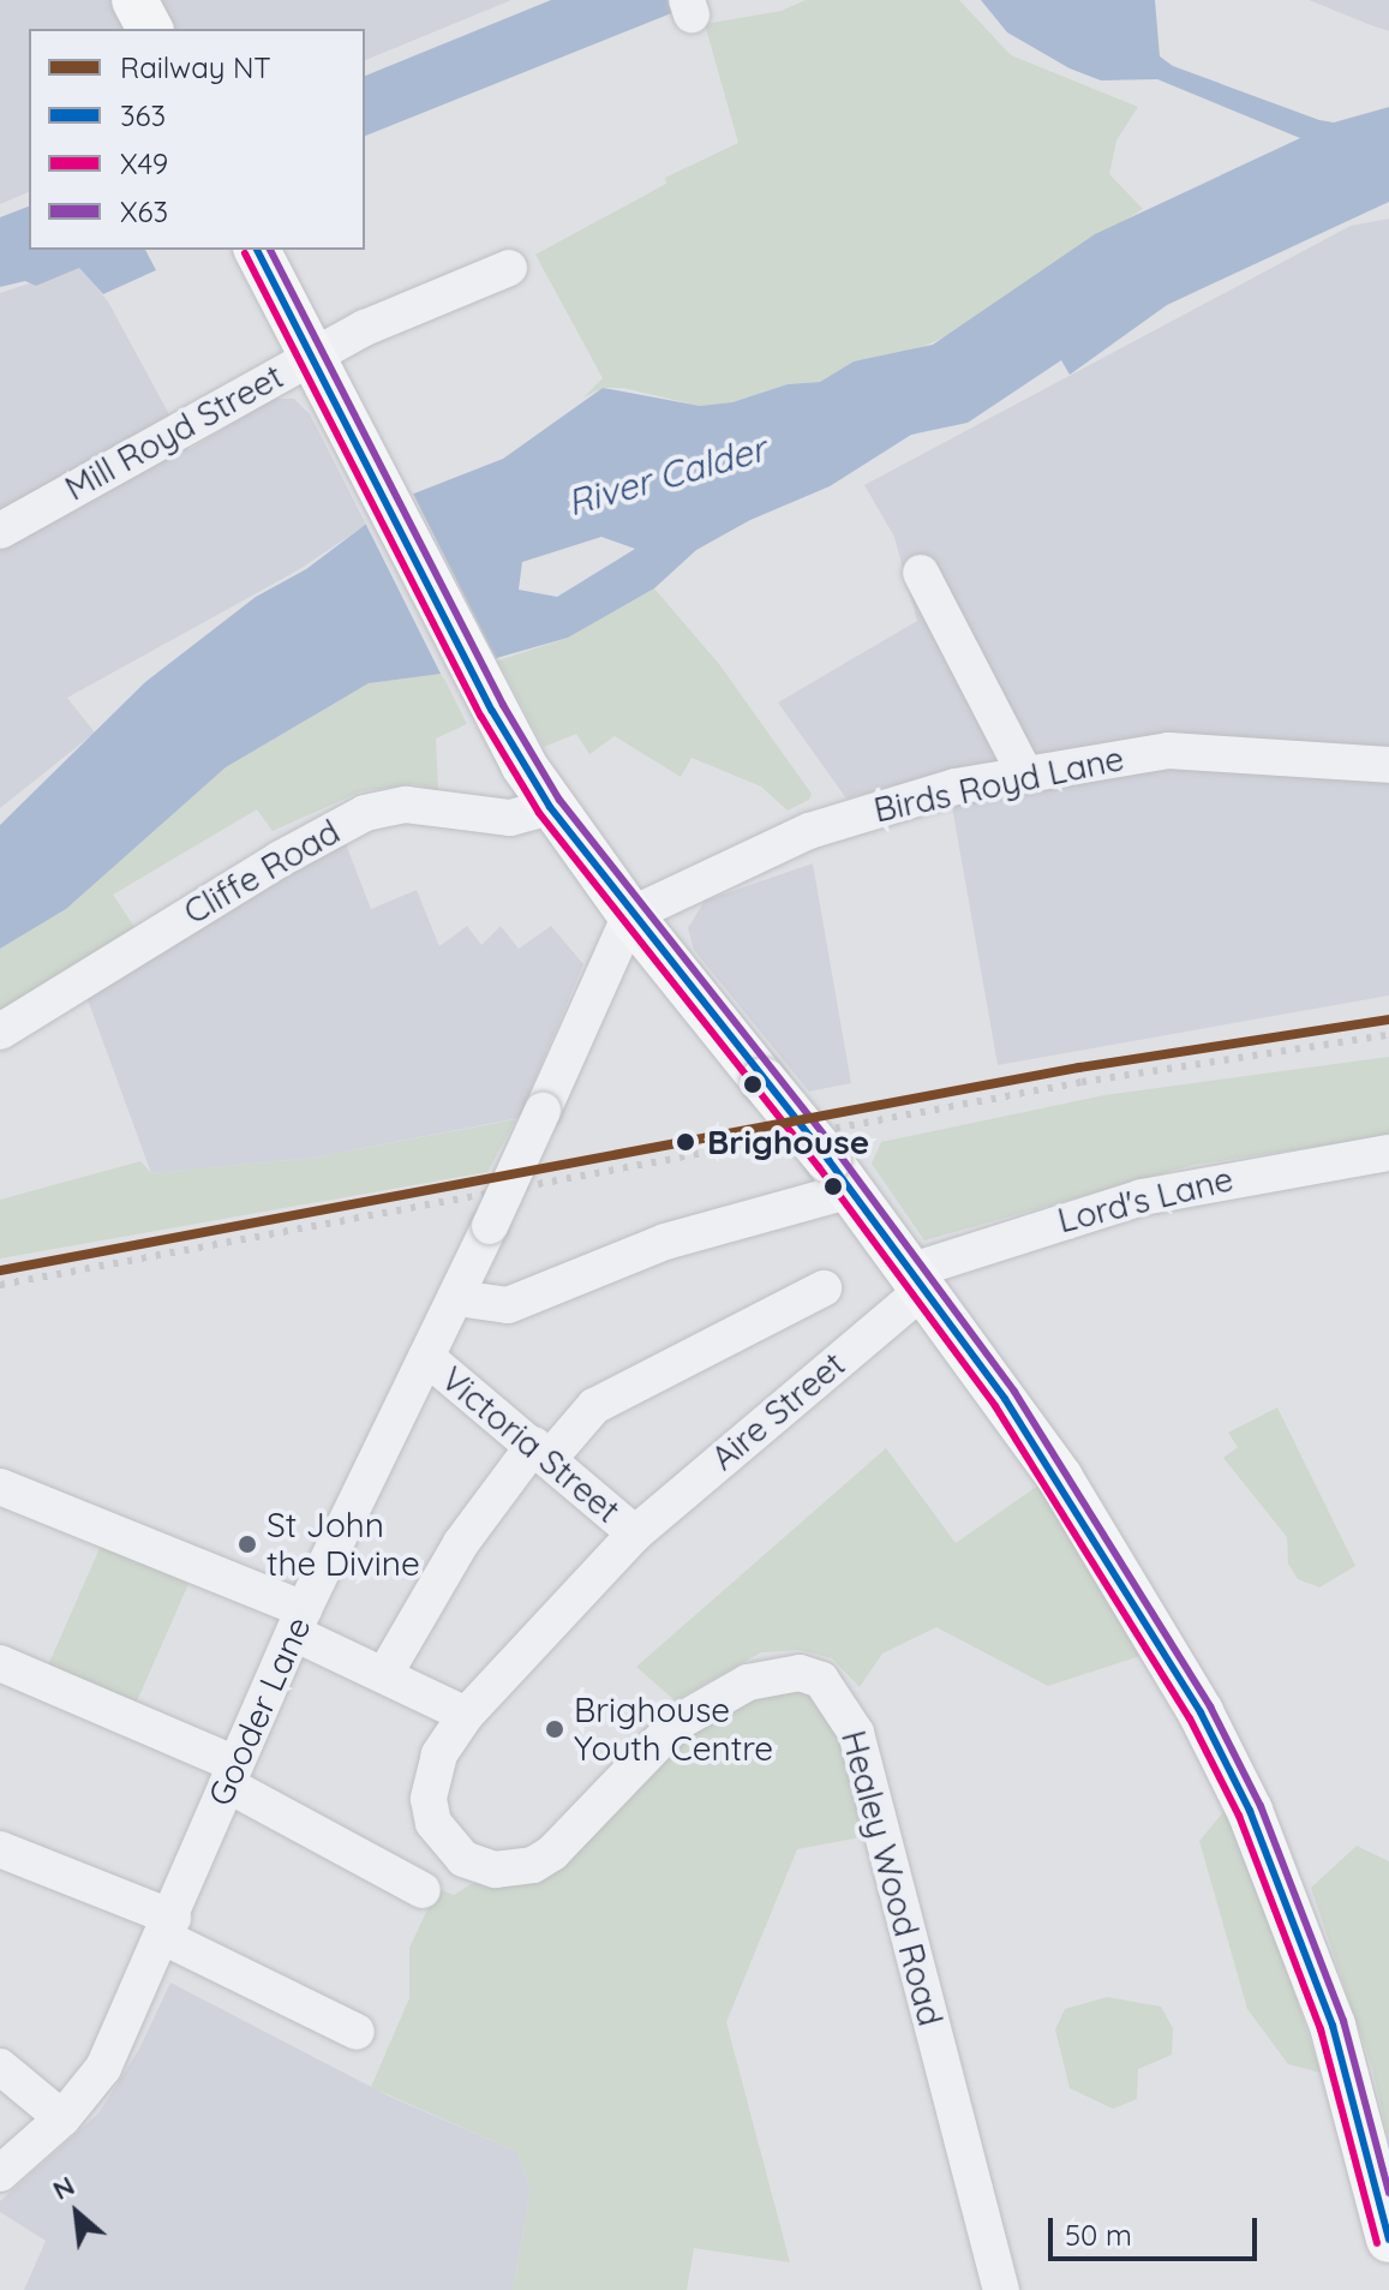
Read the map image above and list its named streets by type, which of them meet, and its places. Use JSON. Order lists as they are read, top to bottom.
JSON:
{
  "streets": {
    "street": [
      "Mill Royd Street",
      "Birds Royd Lane",
      "Cliffe Road",
      "Lord's Lane",
      "Aire Street",
      "Victoria Street",
      "Gooder Lane",
      "Healey Wood Road"
    ]
  },
  "crossings": [
    ["Birds Royd Lane", "Gooder Lane"],
    ["Lord's Lane", "Aire Street"],
    ["Aire Street", "Victoria Street"],
    ["Aire Street", "Healey Wood Road"],
    ["Victoria Street", "Gooder Lane"],
    ["Victoria Street", "Healey Wood Road"]
  ],
  "water": ["River Calder"],
  "places": ["Brighouse", "St John the Divine", "Brighouse Youth Centre"],
  "lines": [
    "transit line 363",
    "transit line X63",
    "transit line X49",
    "rail line NT"
  ],
  "legend": [
    "Railway NT",
    "363",
    "X49",
    "X63"
  ],
  "scale_bar": "50 m",
  "north": "top left"
}
